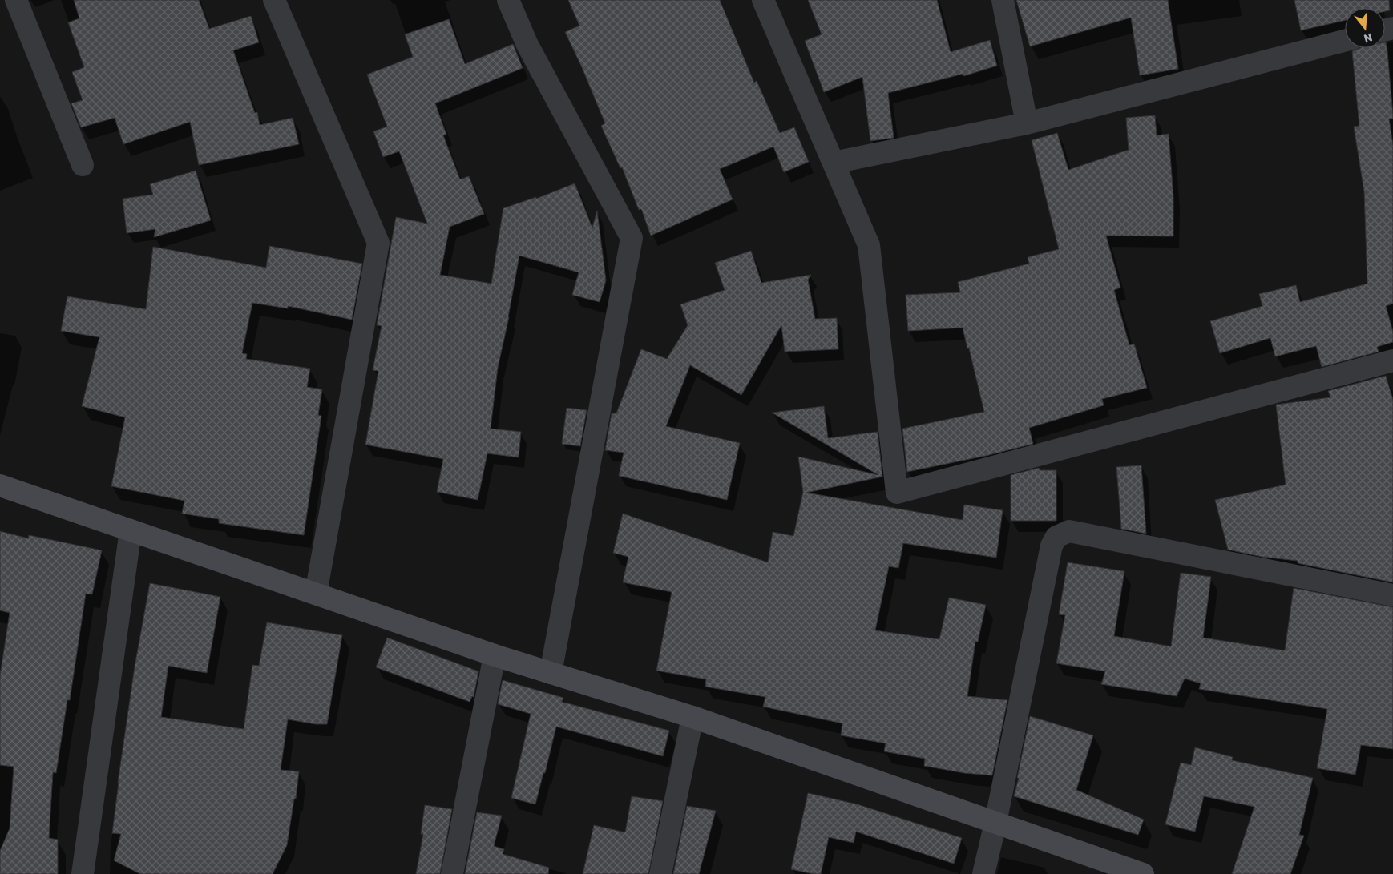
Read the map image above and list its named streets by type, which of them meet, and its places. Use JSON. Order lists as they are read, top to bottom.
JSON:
{
  "north": "bottom"
}
